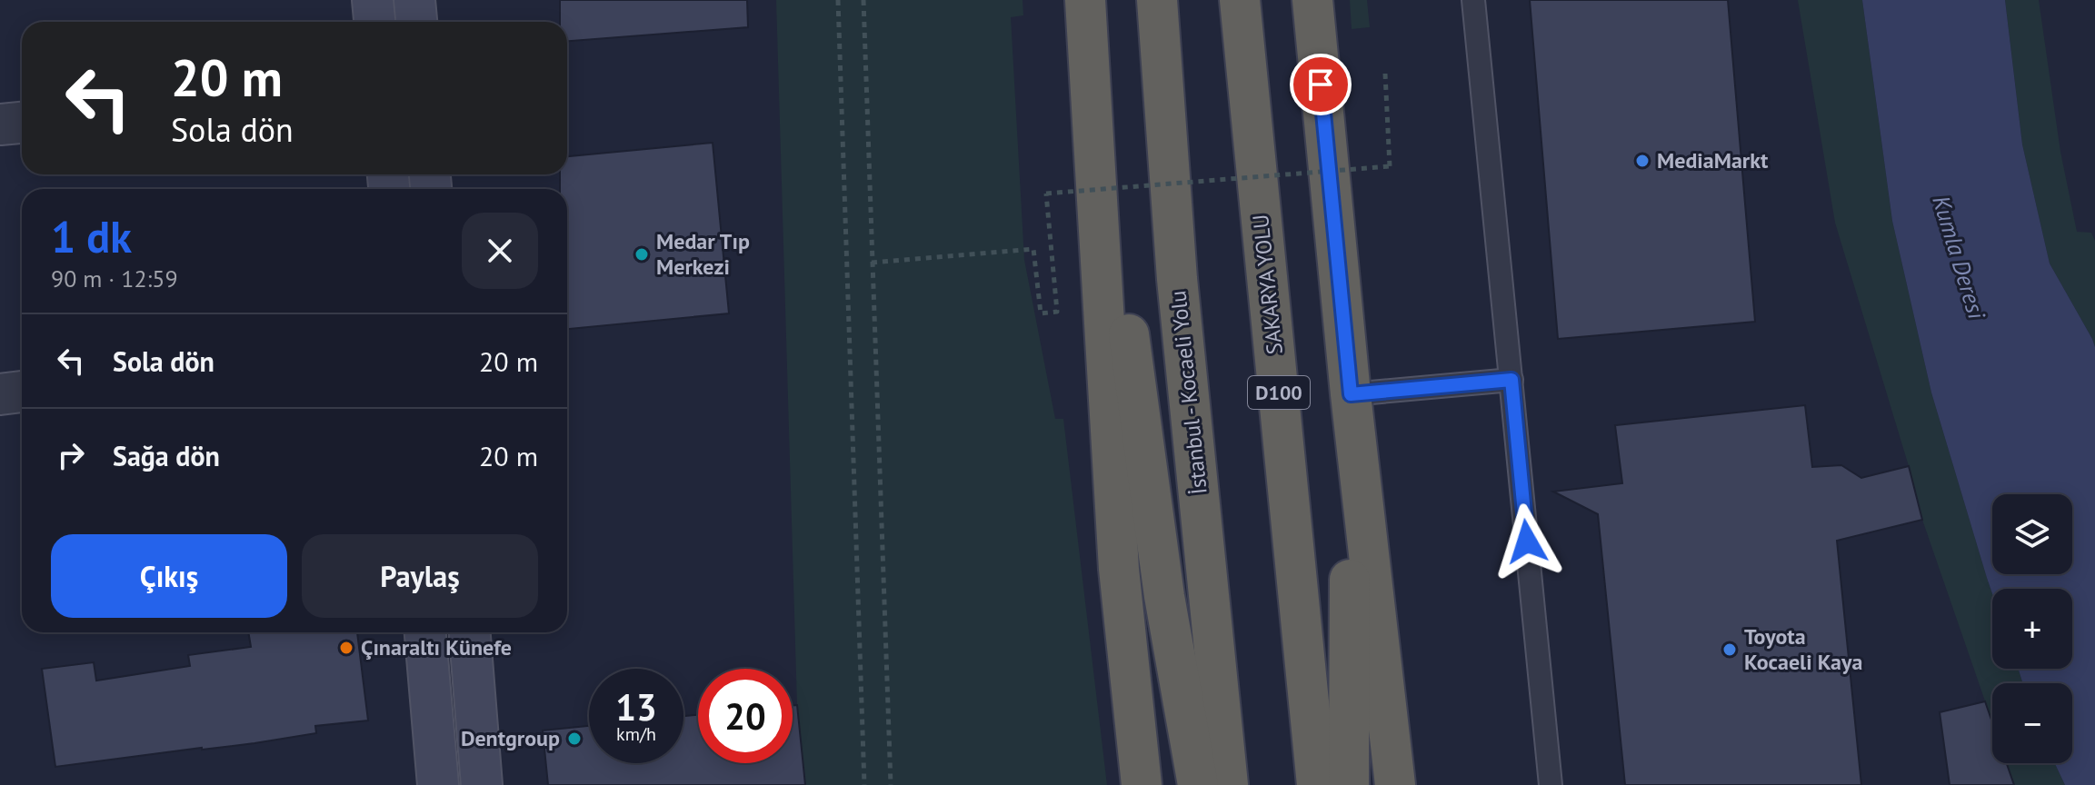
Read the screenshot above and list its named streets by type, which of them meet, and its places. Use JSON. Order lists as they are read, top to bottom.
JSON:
{
  "streets": {
    "highway": ["SAKARYA YOLU", "İstanbul - Kocaeli Yolu", "D100"]
  },
  "water": ["Kumla Deresi"],
  "places": [
    "MediaMarkt",
    "Medar Tıp Merkezi",
    "Çınaraltı Künefe",
    "Toyota Kocaeli Kaya",
    "Dentgroup"
  ],
  "page": {
    "turn": ["20 m", "Sola dön"],
    "heading": ["1 dk", "90 m · 12:59"],
    "list": [
      {
        "name": "Sola dön",
        "value": "20 m"
      },
      {
        "name": "Sağa dön",
        "value": "20 m"
      }
    ],
    "map_buttons": ["+", "−"],
    "buttons": ["Çıkış", "Paylaş"],
    "speed": "13 km/h",
    "limit": "20"
  }
}
